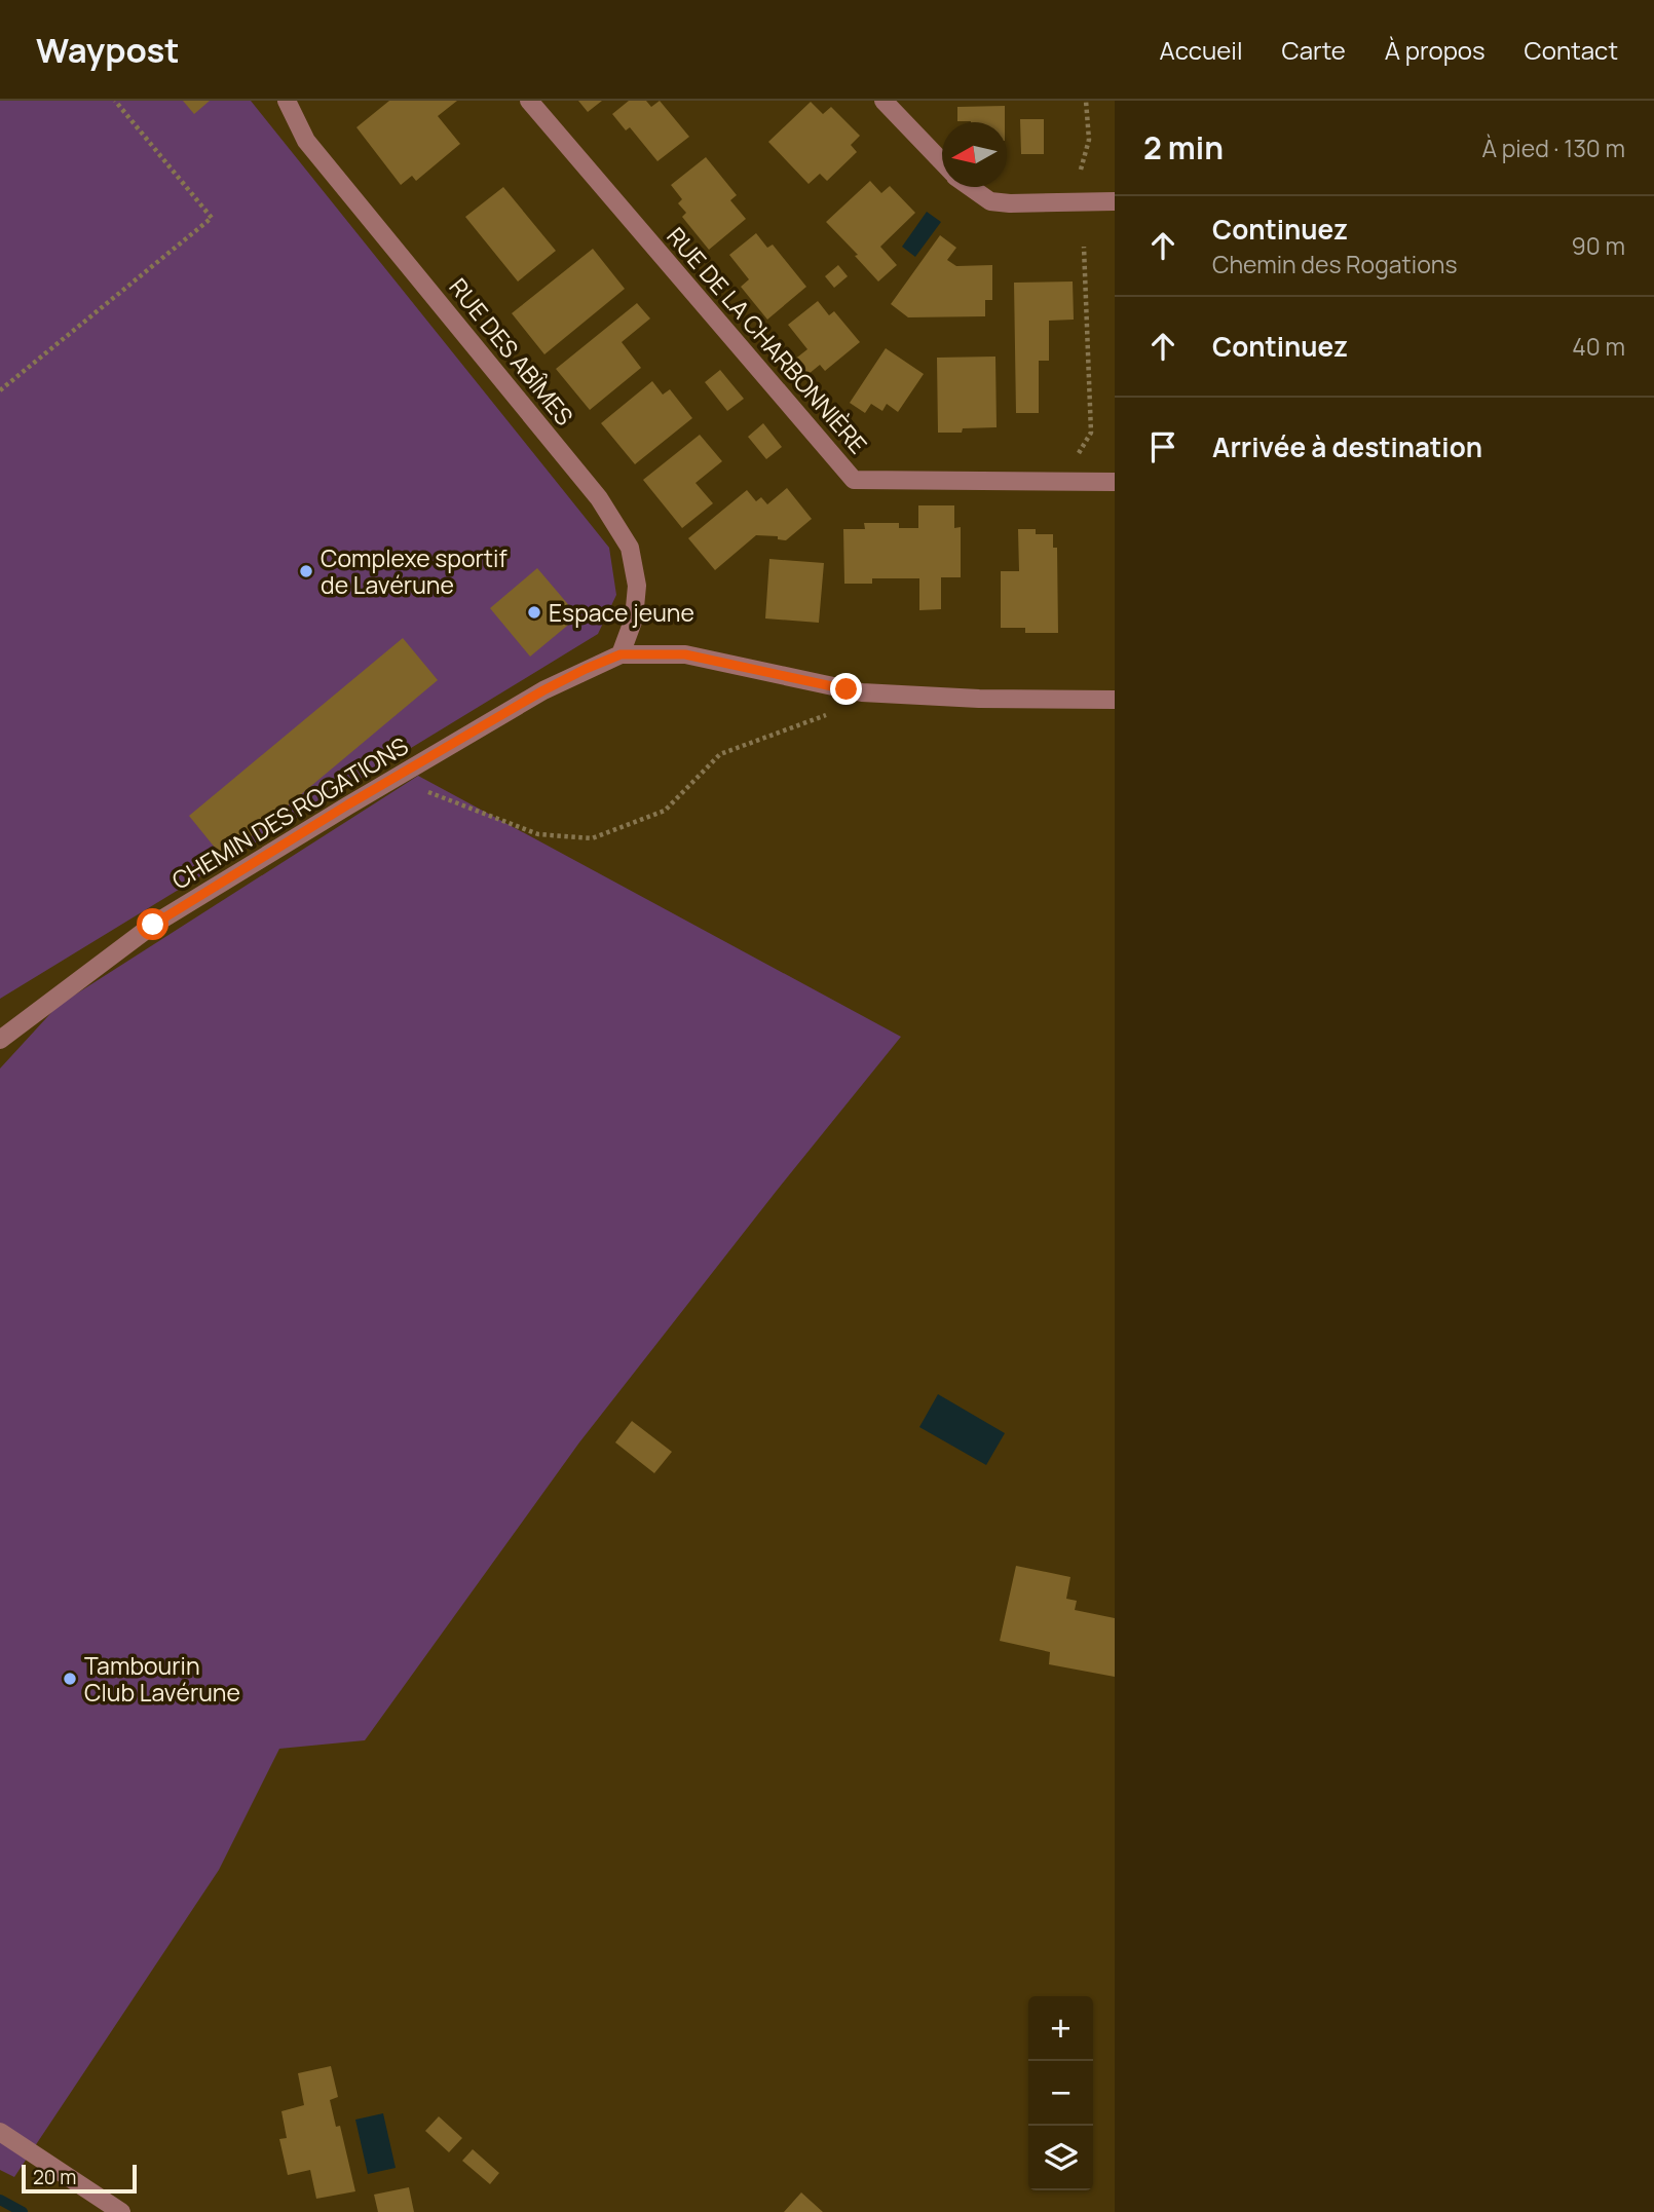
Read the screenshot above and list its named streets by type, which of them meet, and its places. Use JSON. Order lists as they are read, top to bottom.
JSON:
{
  "streets": {
    "street": ["RUE DE LA CHARBONNIÈRE", "RUE DES ABÎMES", "CHEMIN DES ROGATIONS"]
  },
  "crossings": [
    ["RUE DES ABÎMES", "CHEMIN DES ROGATIONS"]
  ],
  "places": ["Complexe sportif de Lavérune", "Espace jeune", "Tambourin Club Lavérune"],
  "scale_bar": "20 m",
  "north": "left",
  "page": {
    "header": "Waypost",
    "nav": [
      "Accueil",
      "Carte",
      "À propos",
      "Contact"
    ],
    "heading": ["2 min", "À pied · 130 m"],
    "list": [
      ["Continuez", "Chemin des Rogations", "90 m"],
      ["Continuez", "40 m"],
      "Arrivée à destination"
    ],
    "map_buttons": ["+", "−"],
    "scale": "20 m"
  }
}
